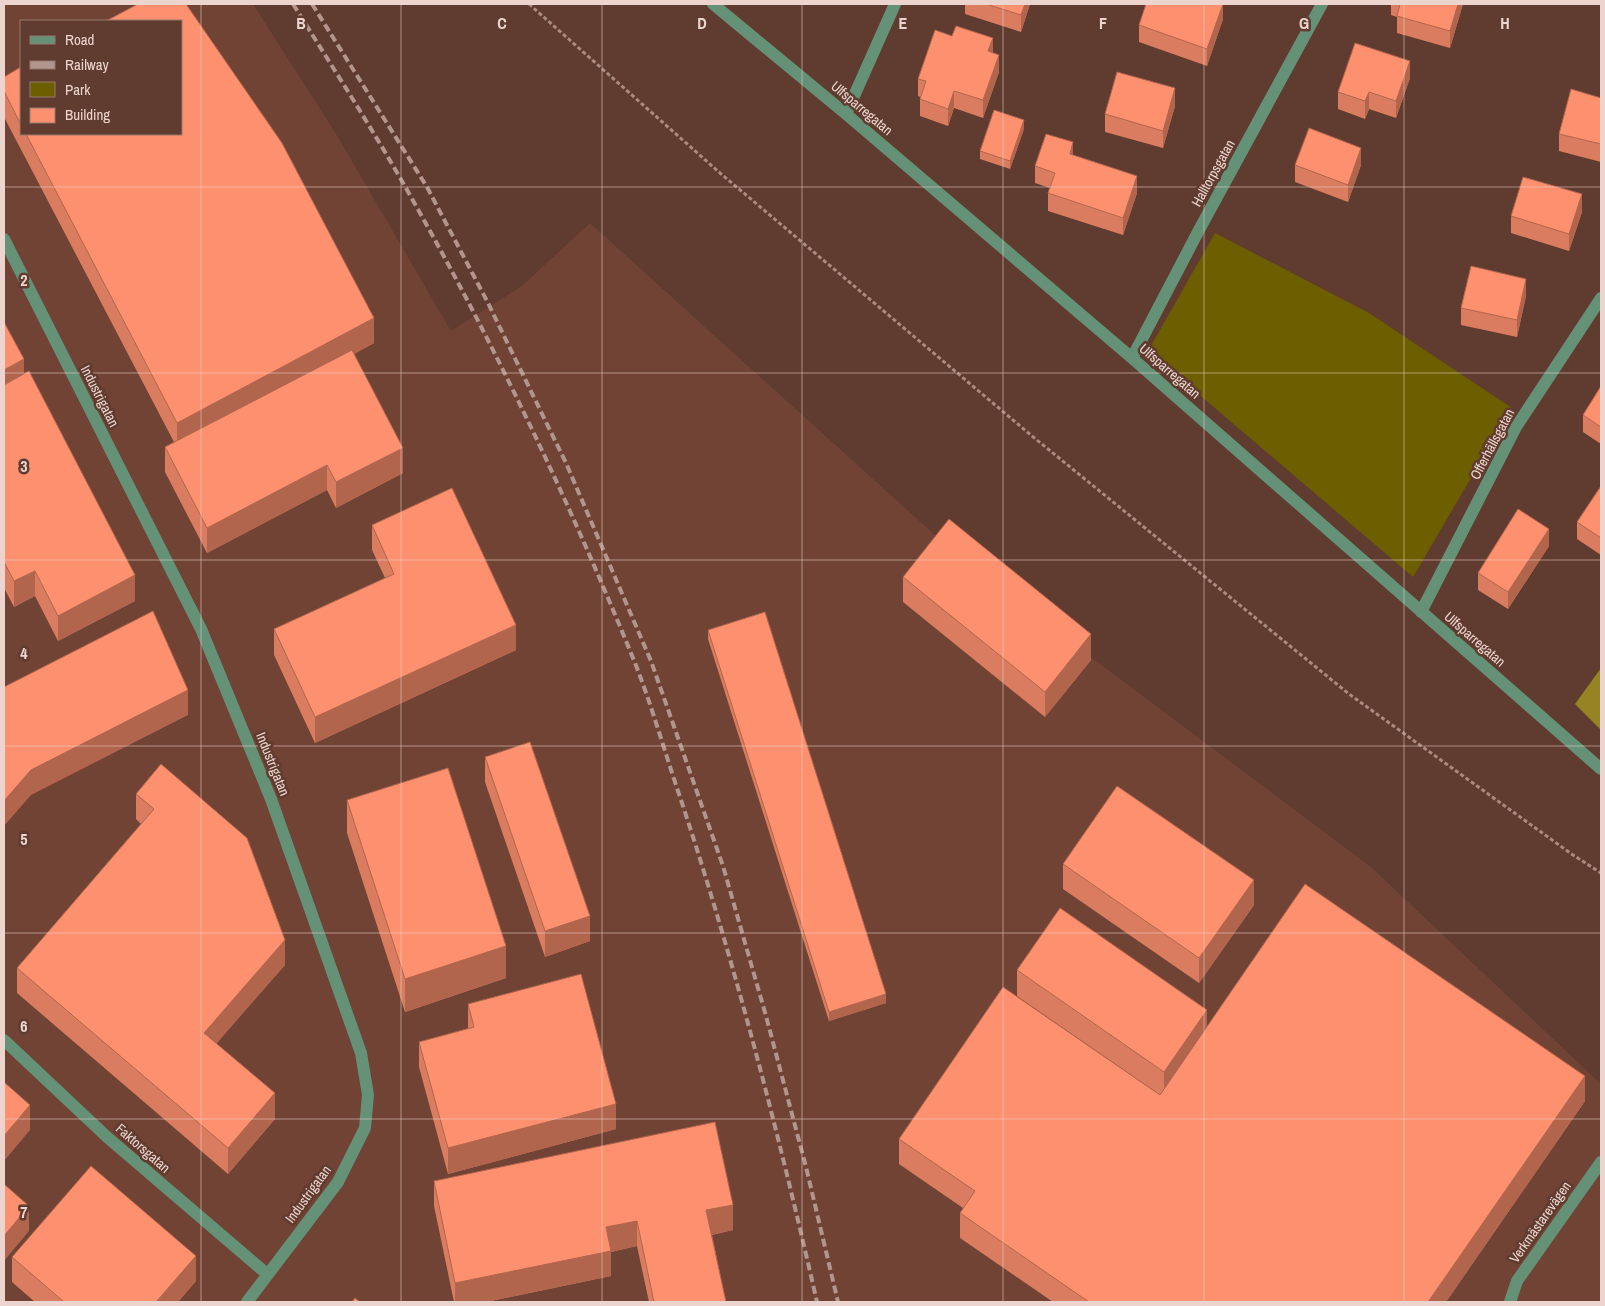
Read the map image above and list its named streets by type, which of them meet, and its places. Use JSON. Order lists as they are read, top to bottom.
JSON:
{
  "streets": {
    "street": [
      "Ulfsparregatan",
      "Halltorpsgatan",
      "Industrigatan",
      "Offerhällsgatan",
      "Faktorsgatan",
      "Verkmästarevägen"
    ]
  },
  "crossings": [
    ["Ulfsparregatan", "Halltorpsgatan"],
    ["Ulfsparregatan", "Offerhällsgatan"],
    ["Industrigatan", "Faktorsgatan"]
  ],
  "legend": [
    "Road",
    "Railway",
    "Park",
    "Building"
  ],
  "grid": {
    "columns": [
      "B",
      "C",
      "D",
      "E",
      "F",
      "G",
      "H"
    ],
    "rows": [
      "2",
      "3",
      "4",
      "5",
      "6",
      "7"
    ]
  }
}
